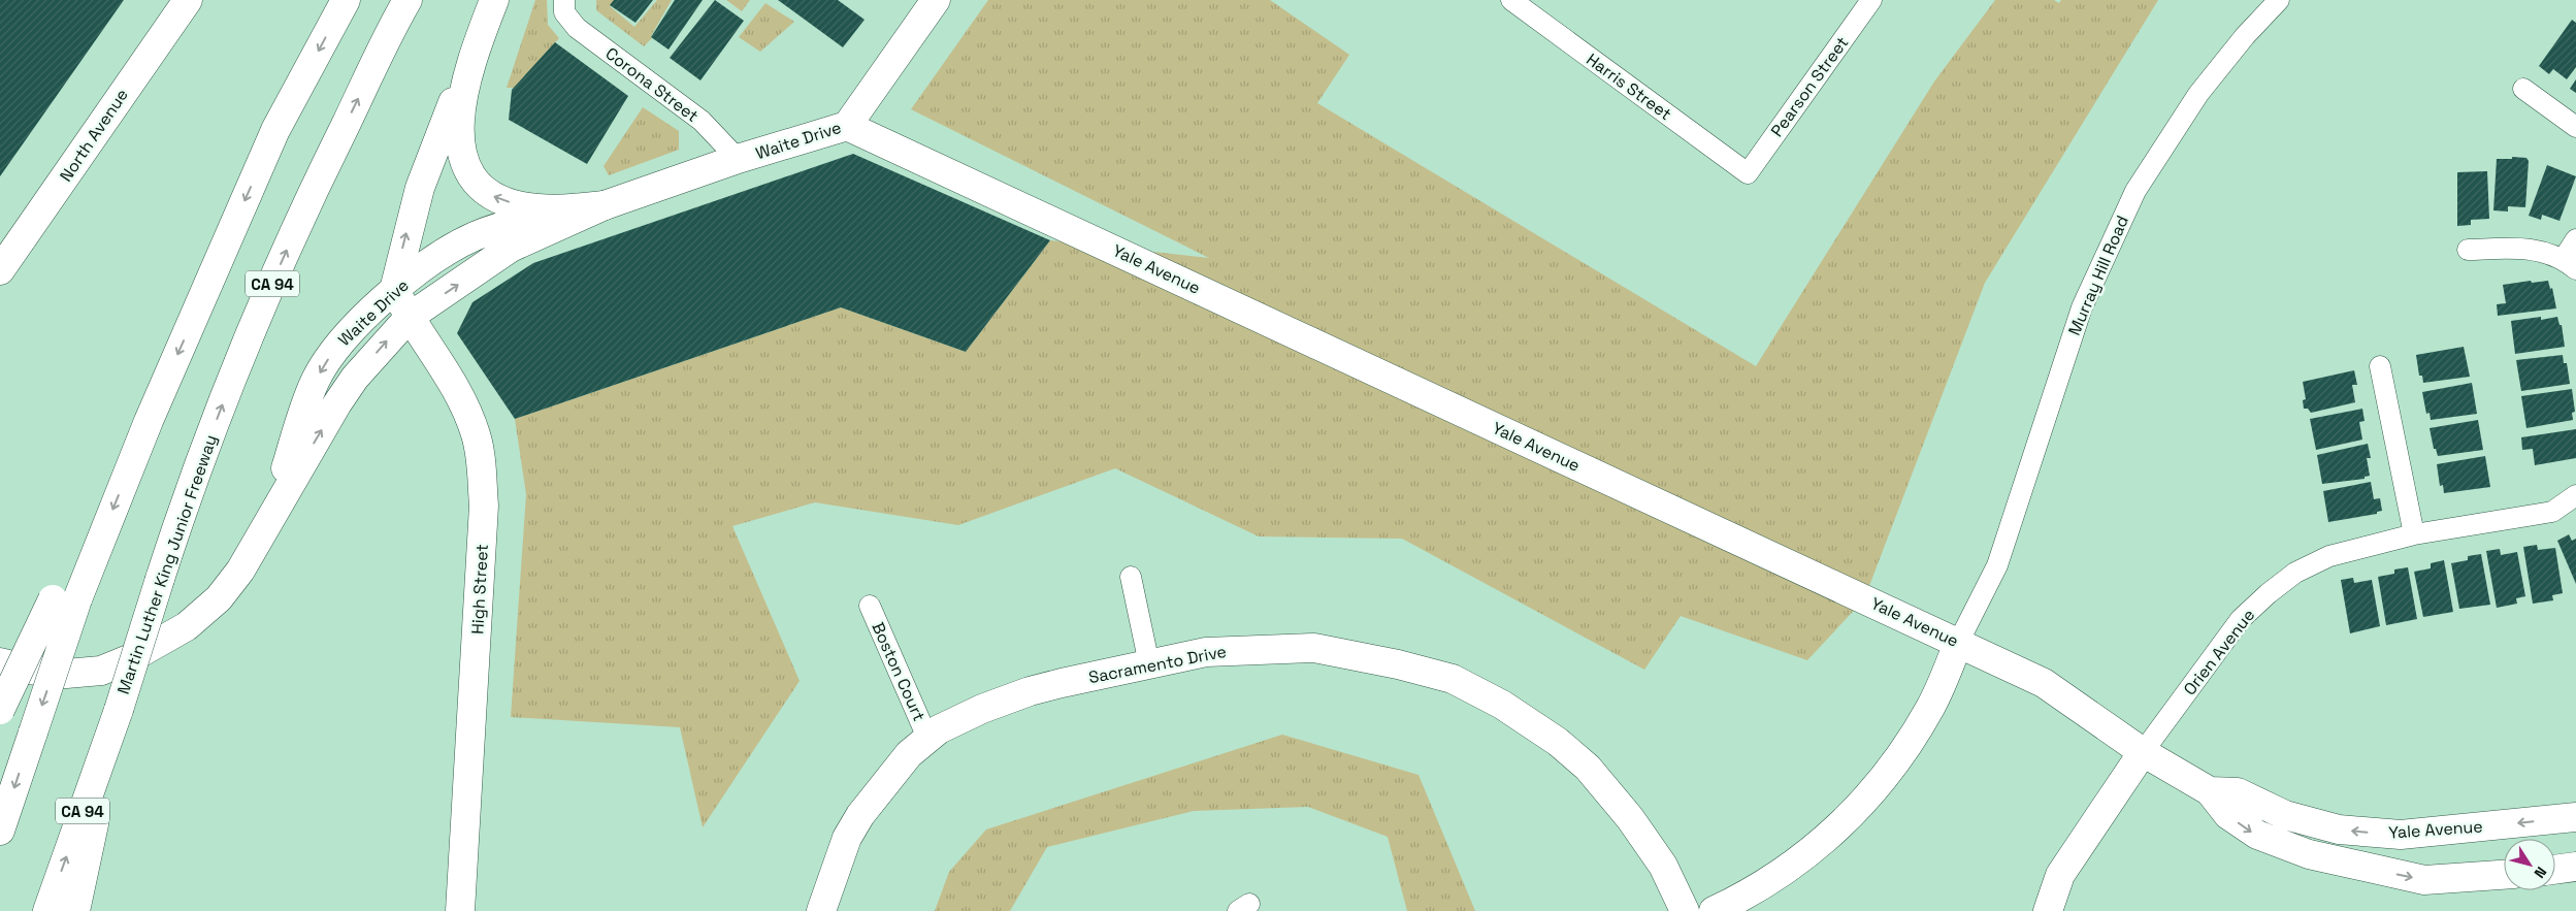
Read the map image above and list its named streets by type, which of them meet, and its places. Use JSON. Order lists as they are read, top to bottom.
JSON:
{
  "streets": {
    "main road": [
      "North Avenue",
      "Waite Drive",
      "Yale Avenue",
      "CA 94",
      "Martin Luther King Junior Freeway",
      "High Street",
      "Orien Avenue",
      "Sacramento Drive"
    ],
    "street": [
      "Corona Street",
      "Harris Street",
      "Pearson Street",
      "Murray Hill Road",
      "Boston Court"
    ]
  },
  "crossings": [
    ["Corona Street", "Waite Drive"],
    ["Harris Street", "Pearson Street"],
    ["Waite Drive", "Yale Avenue"],
    ["Waite Drive", "High Street"],
    ["Yale Avenue", "Murray Hill Road"],
    ["Yale Avenue", "Orien Avenue"],
    ["Sacramento Drive", "Boston Court"]
  ],
  "north": "bottom right"
}
